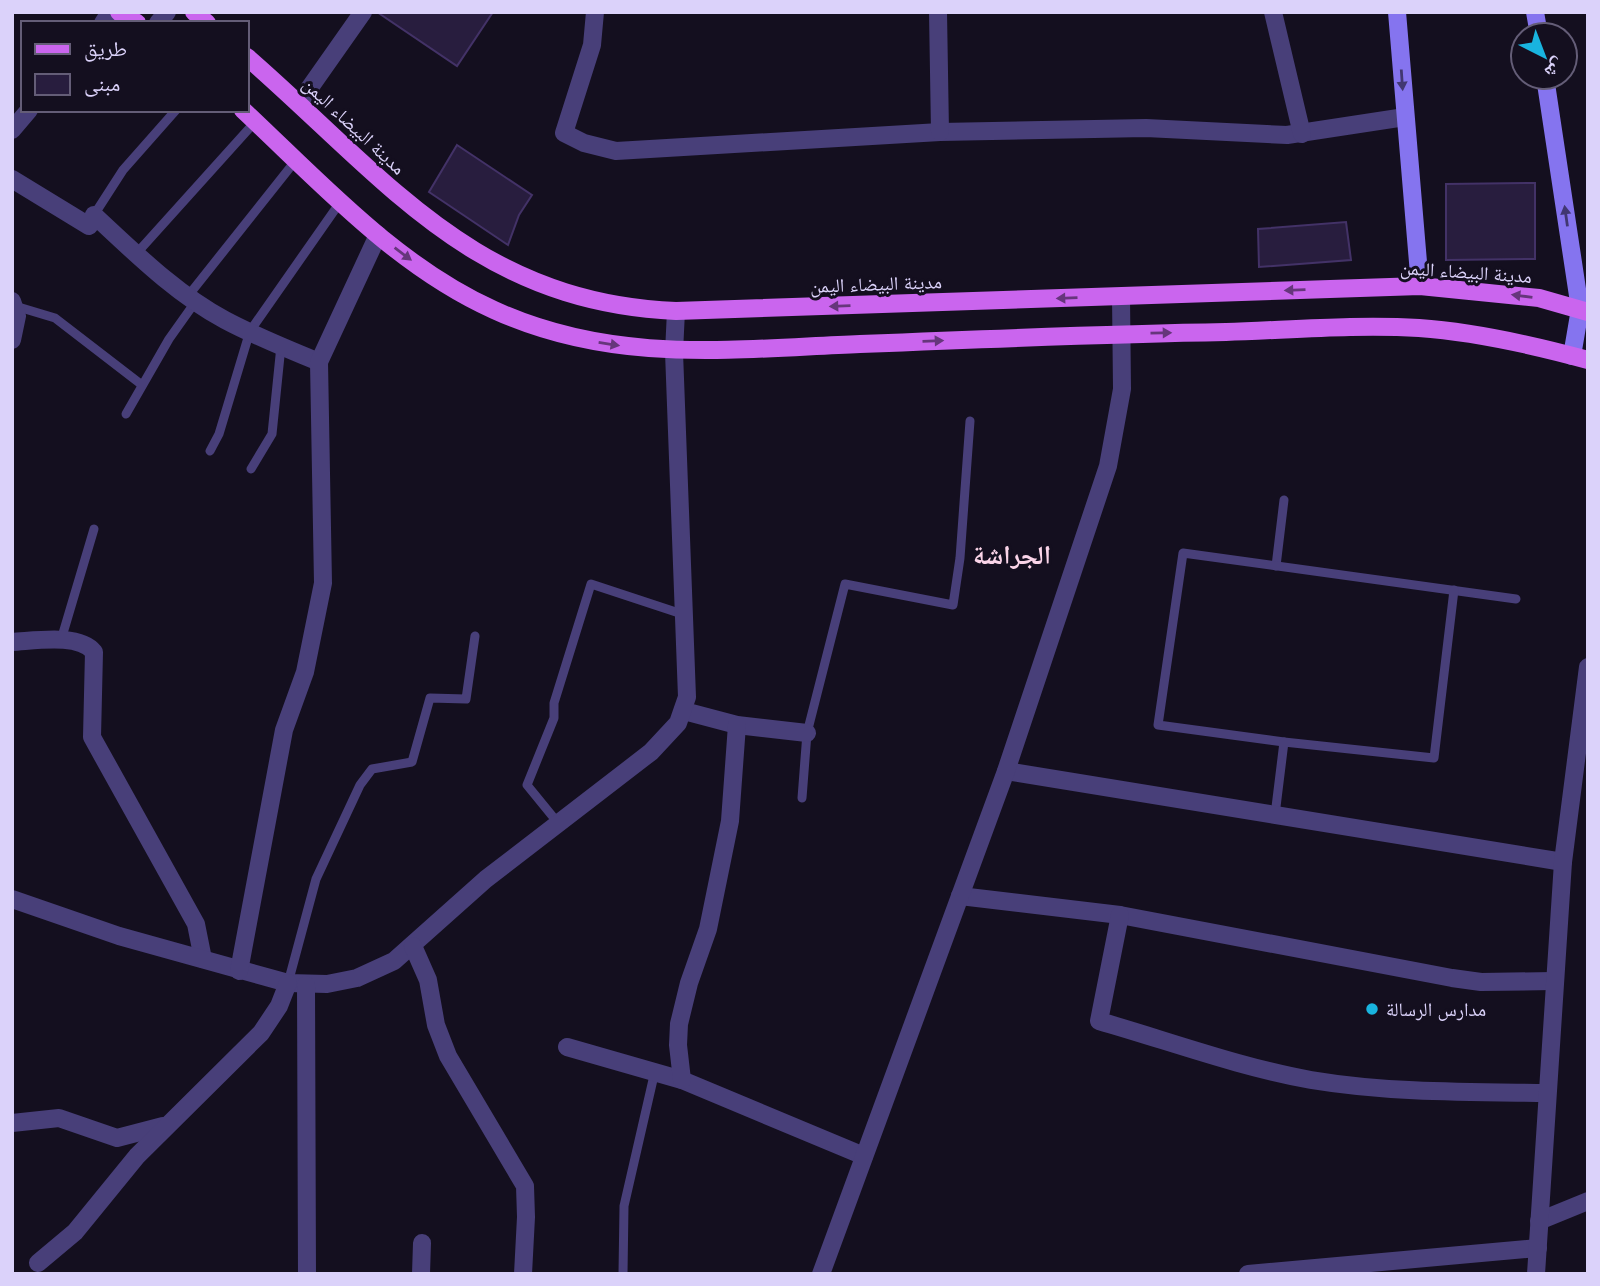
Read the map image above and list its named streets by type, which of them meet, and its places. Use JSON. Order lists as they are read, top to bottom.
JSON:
{
  "streets": {
    "main road": ["مدينة البيضاء اليمن"]
  },
  "districts": ["الجراشة"],
  "places": ["مدارس الرسالة"],
  "legend": ["طريق", "مبنى"],
  "north": "bottom right"
}
